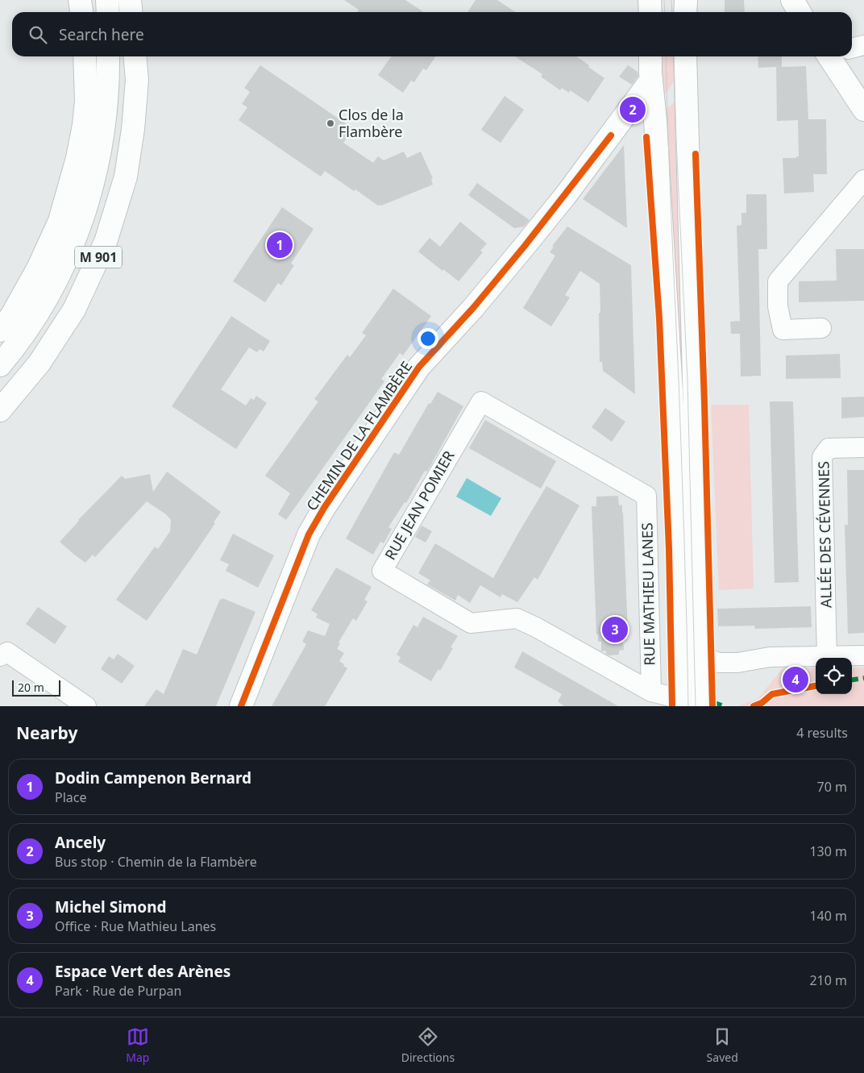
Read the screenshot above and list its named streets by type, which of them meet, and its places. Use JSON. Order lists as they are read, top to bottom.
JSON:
{
  "streets": {
    "main road": ["M 901", "CHEMIN DE LA FLAMBÈRE"],
    "street": ["RUE JEAN POMIER", "ALLÉE DES CÉVENNES", "RUE MATHIEU LANES"]
  },
  "crossings": [
    ["RUE JEAN POMIER", "RUE MATHIEU LANES"]
  ],
  "places": ["Clos de la Flambère"],
  "scale_bar": "20 m",
  "page": {
    "search": "Search here",
    "pins": [
      "2",
      "1",
      "3",
      "4"
    ],
    "scale": "20 m",
    "heading": ["Nearby", "4 results"],
    "list": [
      {
        "mark": "1",
        "name": "Dodin Campenon Bernard",
        "note": "Place",
        "value": "70 m"
      },
      {
        "mark": "2",
        "name": "Ancely",
        "note": "Bus stop · Chemin de la Flambère",
        "value": "130 m"
      },
      {
        "mark": "3",
        "name": "Michel Simond",
        "note": "Office · Rue Mathieu Lanes",
        "value": "140 m"
      },
      {
        "mark": "4",
        "name": "Espace Vert des Arènes",
        "note": "Park · Rue de Purpan",
        "value": "210 m"
      }
    ],
    "nav": ["Map", "Directions", "Saved"]
  }
}
